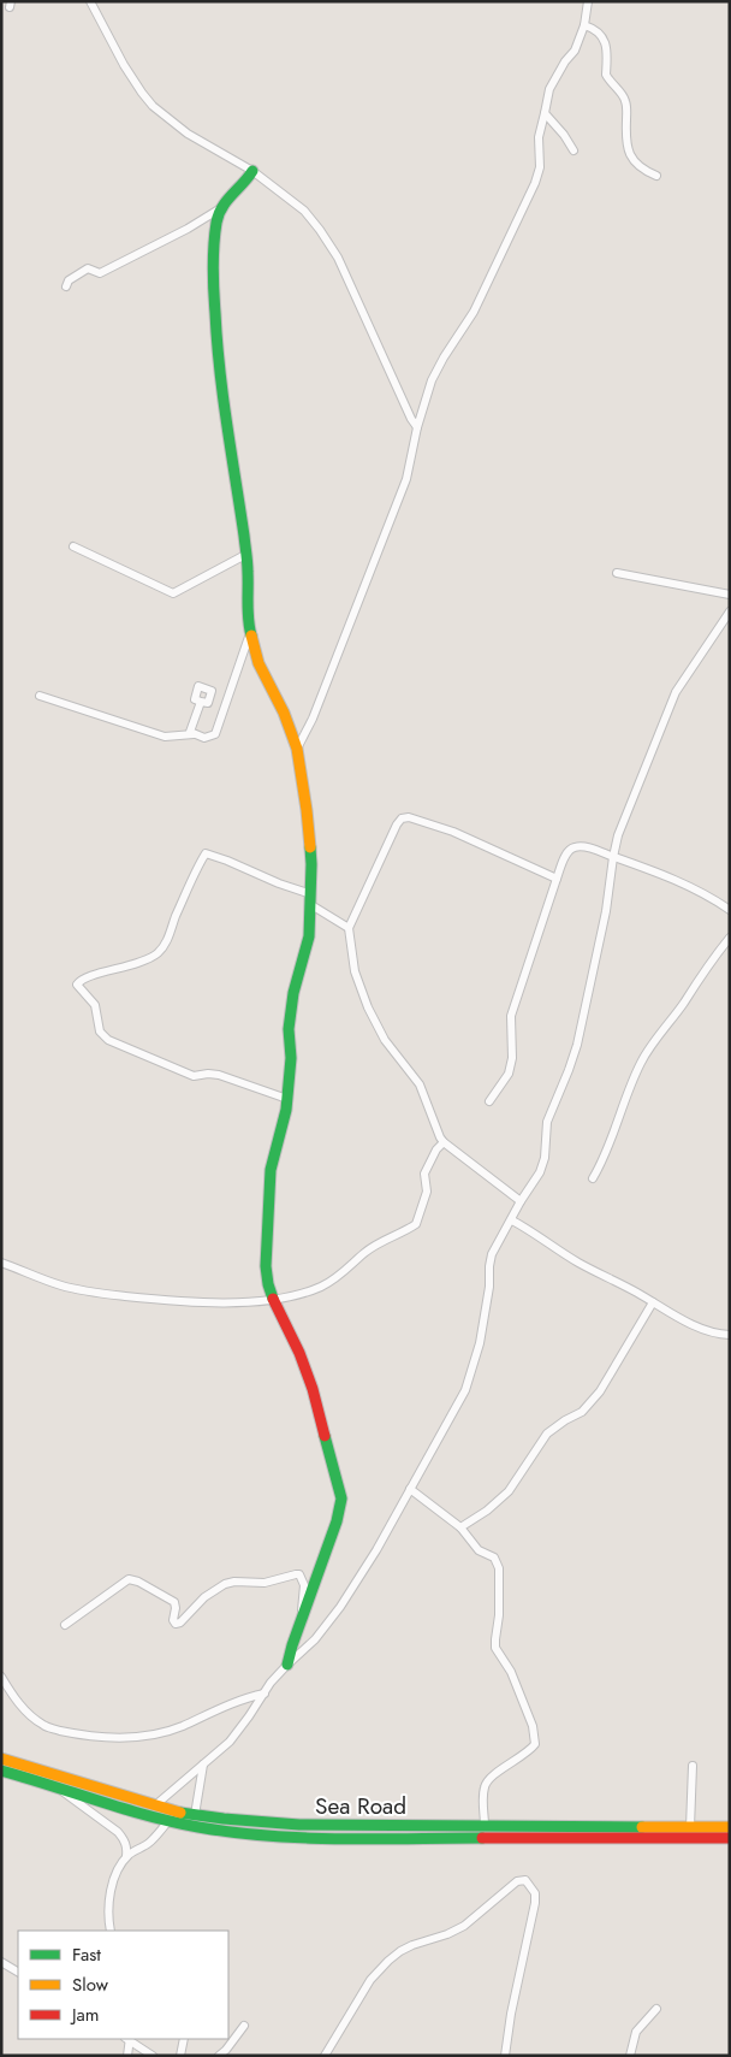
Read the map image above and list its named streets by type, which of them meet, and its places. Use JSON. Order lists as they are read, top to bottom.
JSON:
{
  "streets": {
    "main road": ["Sea Road"]
  },
  "legend": ["Fast", "Slow", "Jam"]
}
